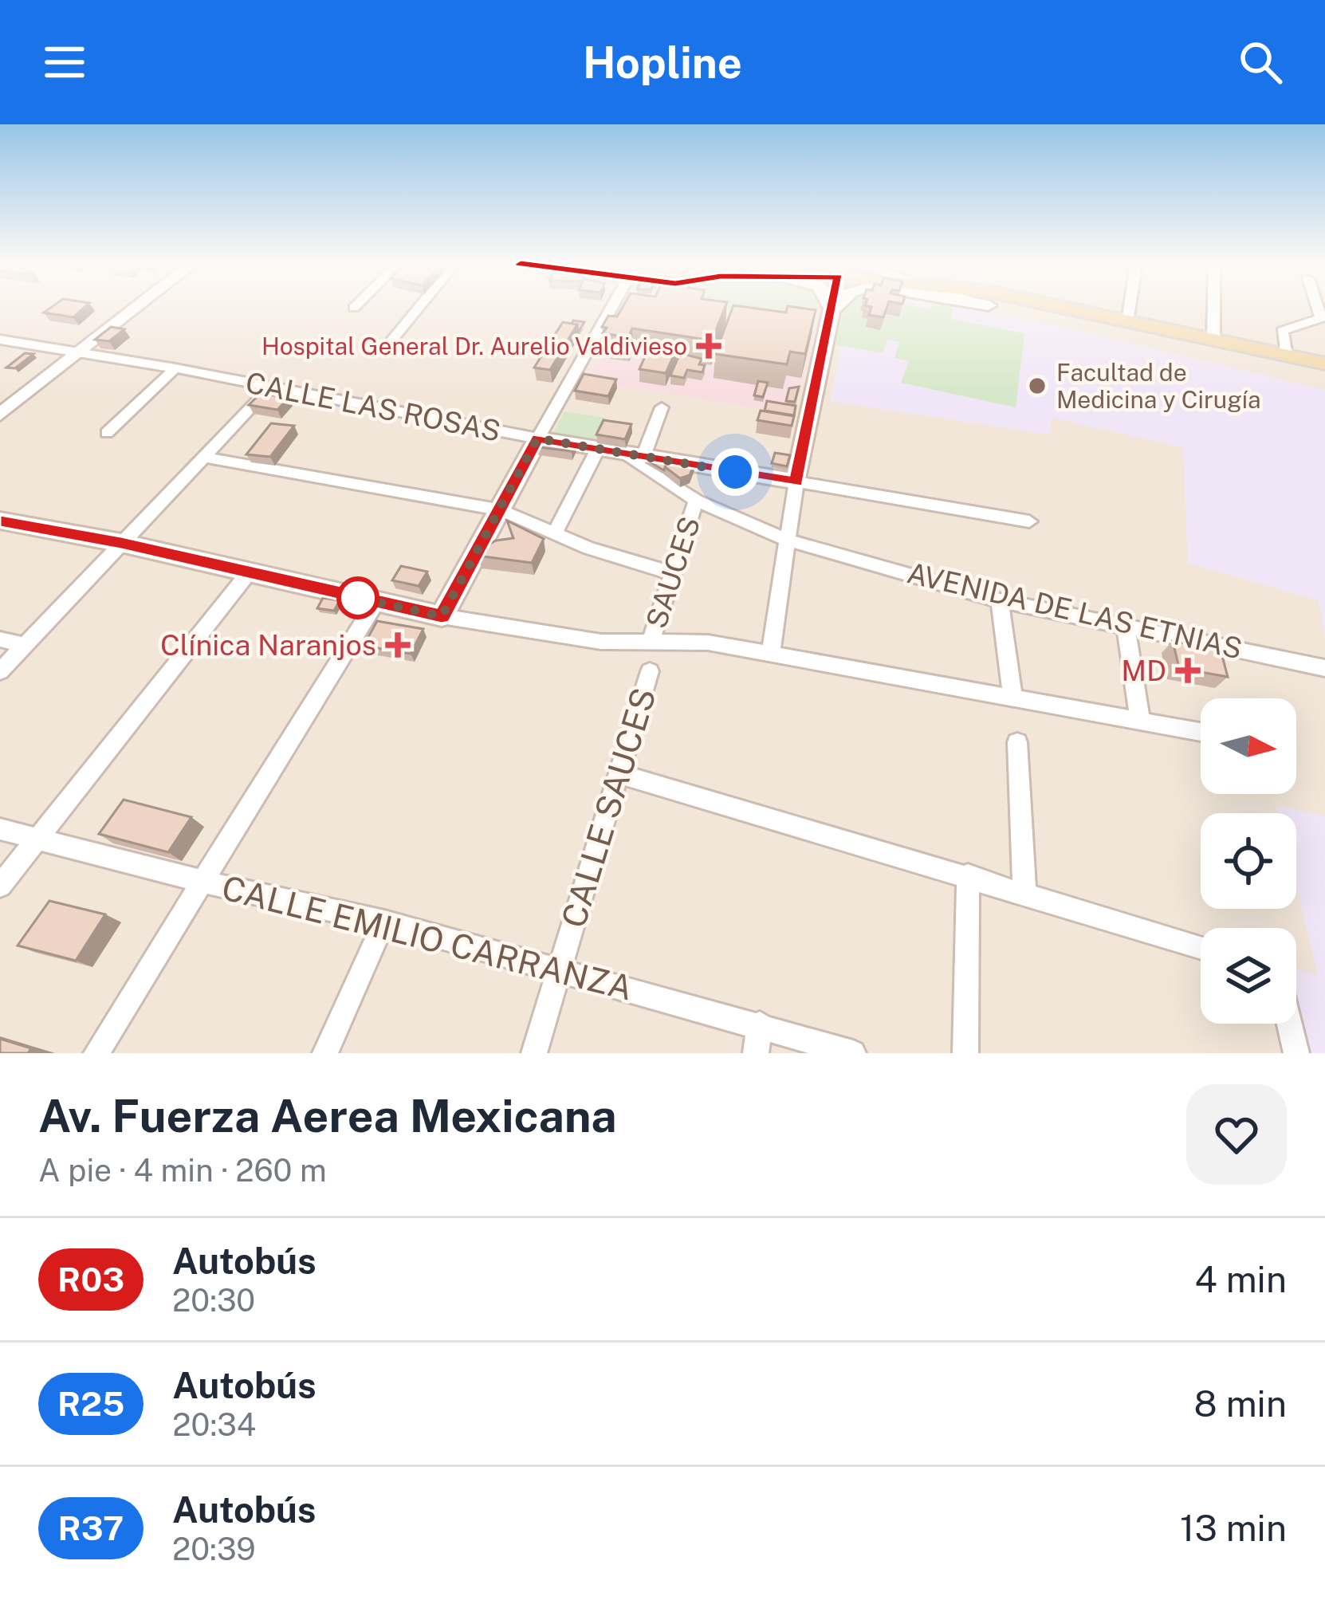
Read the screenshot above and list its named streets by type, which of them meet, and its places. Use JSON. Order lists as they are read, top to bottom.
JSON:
{
  "streets": {
    "main road": ["CALLE LAS ROSAS"],
    "street": [
      "SAUCES",
      "AVENIDA DE LAS ETNIAS",
      "CALLE SAUCES",
      "CALLE EMILIO CARRANZA"
    ]
  },
  "crossings": [
    ["CALLE LAS ROSAS", "AVENIDA DE LAS ETNIAS"],
    ["SAUCES", "AVENIDA DE LAS ETNIAS"],
    ["CALLE SAUCES", "CALLE EMILIO CARRANZA"]
  ],
  "places": {
    "health": ["Hospital General Dr. Aurelio Valdivieso", "Clínica Naranjos", "MD"],
    "other": ["Facultad de Medicina y Cirugía"]
  },
  "lines": ["bus line R03"],
  "north": "right",
  "page": {
    "header": "Hopline",
    "heading": ["Av. Fuerza Aerea Mexicana", "A pie · 4 min · 260 m"],
    "list": [
      {
        "mark": "R03",
        "name": "Autobús",
        "note": "20:30",
        "value": "4 min"
      },
      {
        "mark": "R25",
        "name": "Autobús",
        "note": "20:34",
        "value": "8 min"
      },
      {
        "mark": "R37",
        "name": "Autobús",
        "note": "20:39",
        "value": "13 min"
      }
    ]
  }
}
